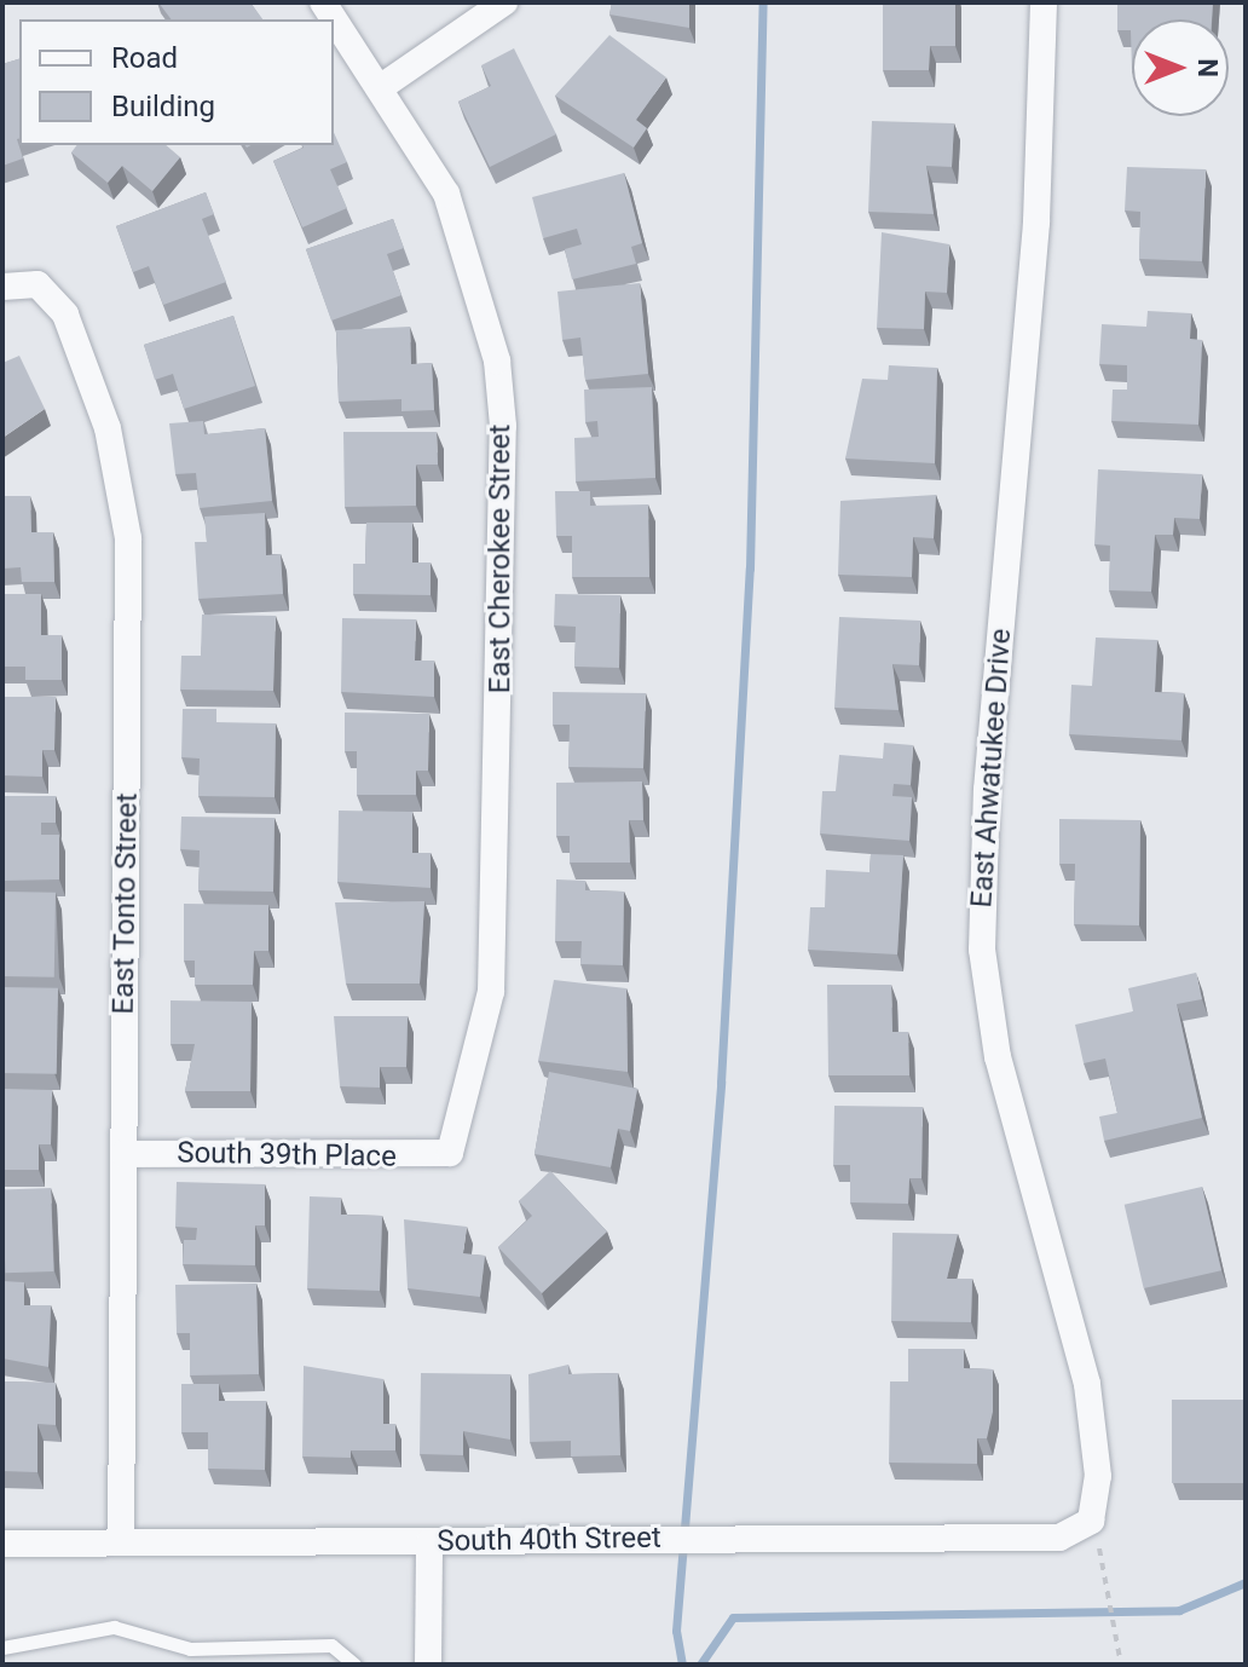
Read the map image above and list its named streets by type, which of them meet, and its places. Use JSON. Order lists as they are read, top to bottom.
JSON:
{
  "streets": {
    "street": [
      "East Cherokee Street",
      "East Ahwatukee Drive",
      "East Tonto Street",
      "South 39th Place",
      "South 40th Street"
    ]
  },
  "crossings": [
    ["East Cherokee Street", "South 39th Place"],
    ["East Ahwatukee Drive", "South 40th Street"],
    ["East Tonto Street", "South 39th Place"],
    ["East Tonto Street", "South 40th Street"]
  ],
  "legend": ["Road", "Building"],
  "north": "right"
}
